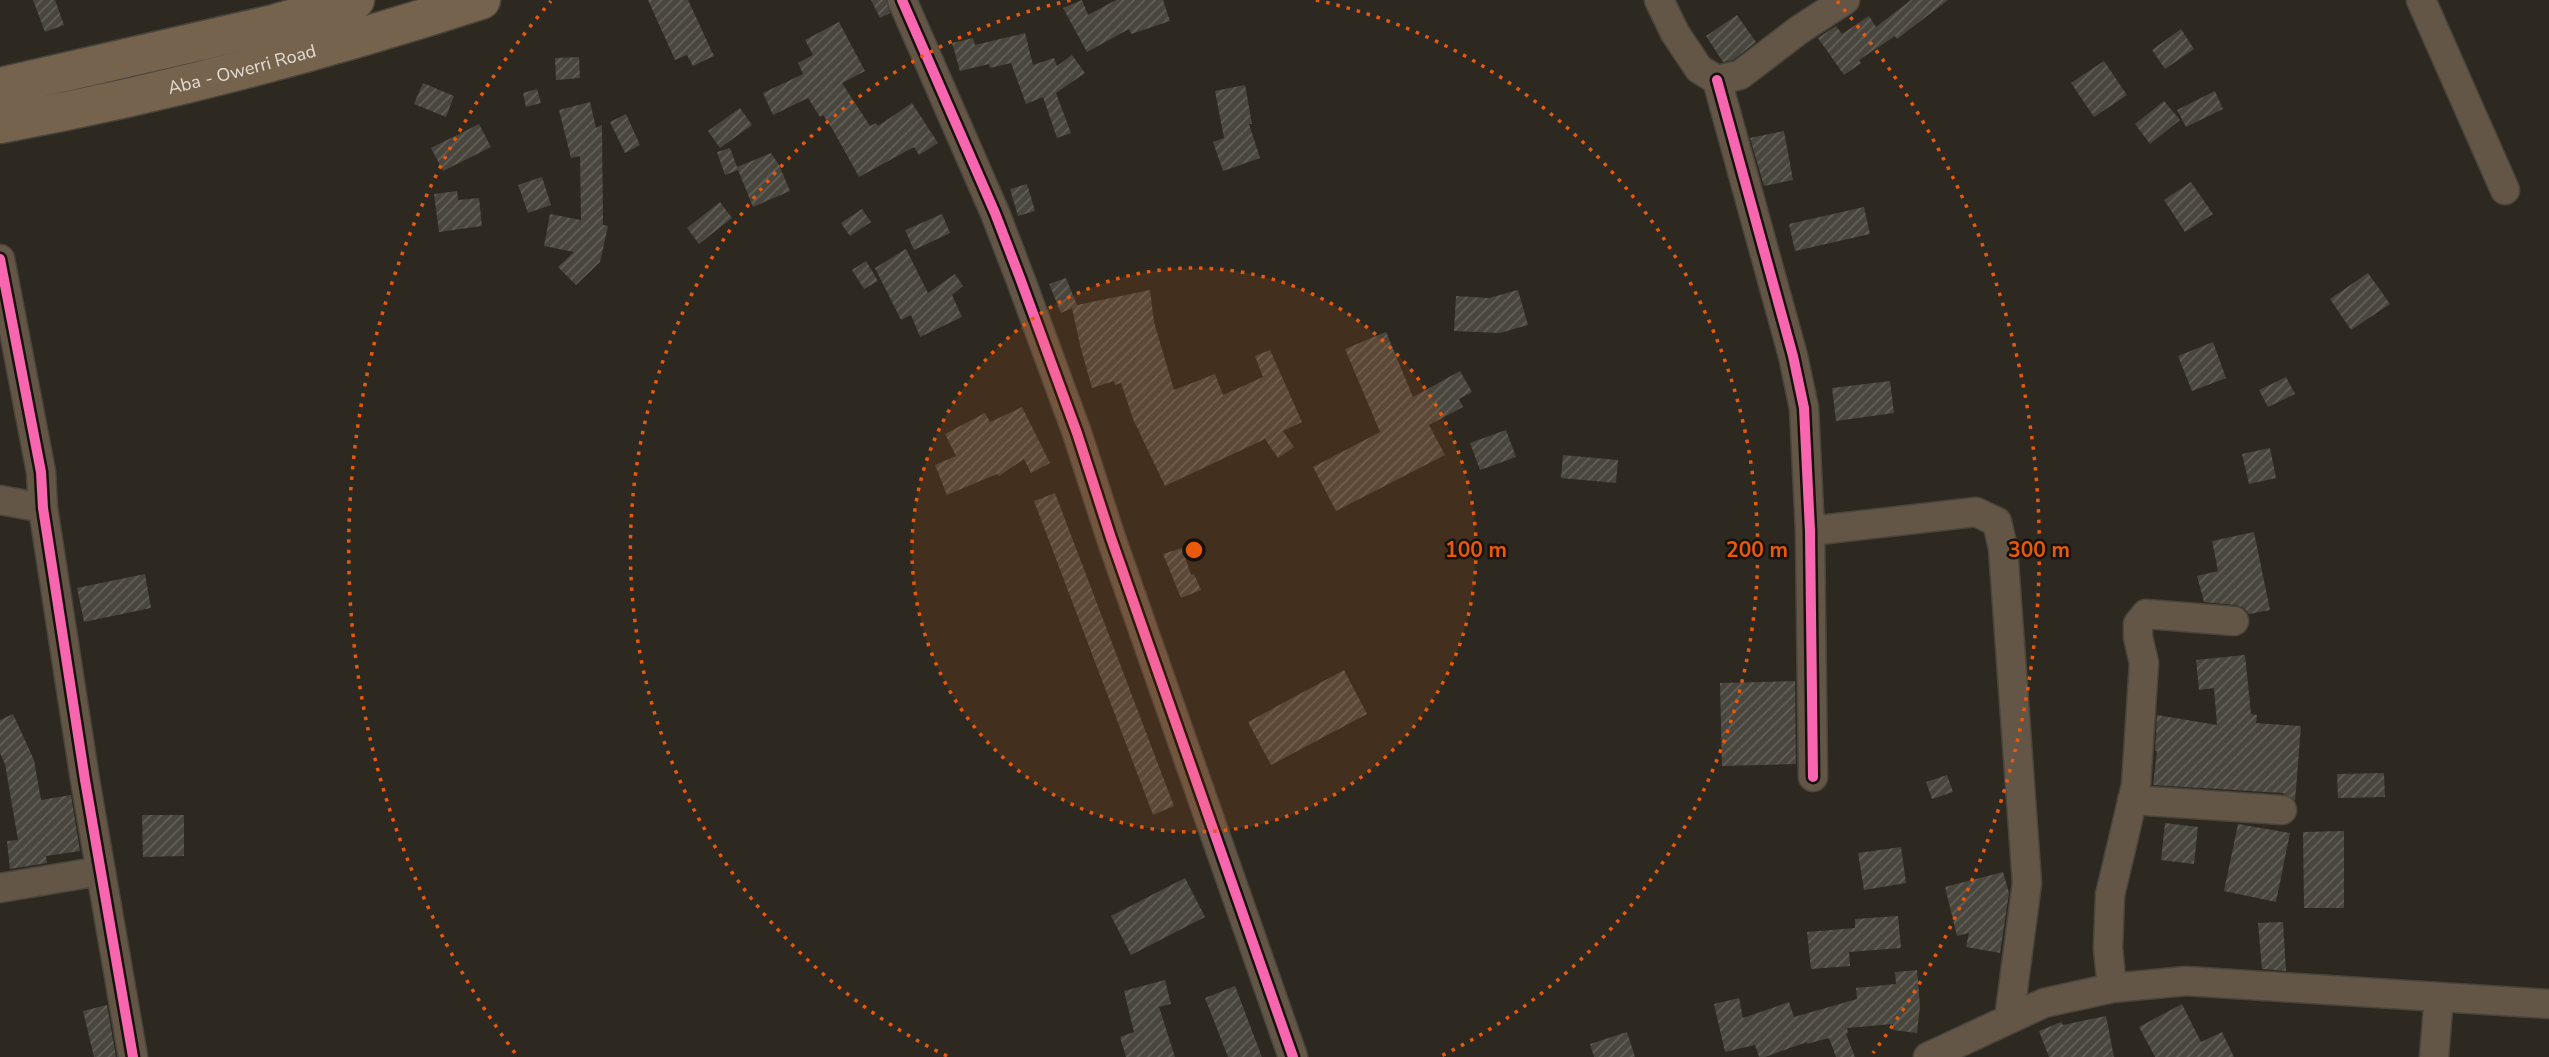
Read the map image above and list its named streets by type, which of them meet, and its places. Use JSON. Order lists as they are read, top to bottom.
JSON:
{
  "streets": {
    "highway": ["Aba - Owerri Road"]
  },
  "rings": ["100 m", "200 m", "300 m"]
}
